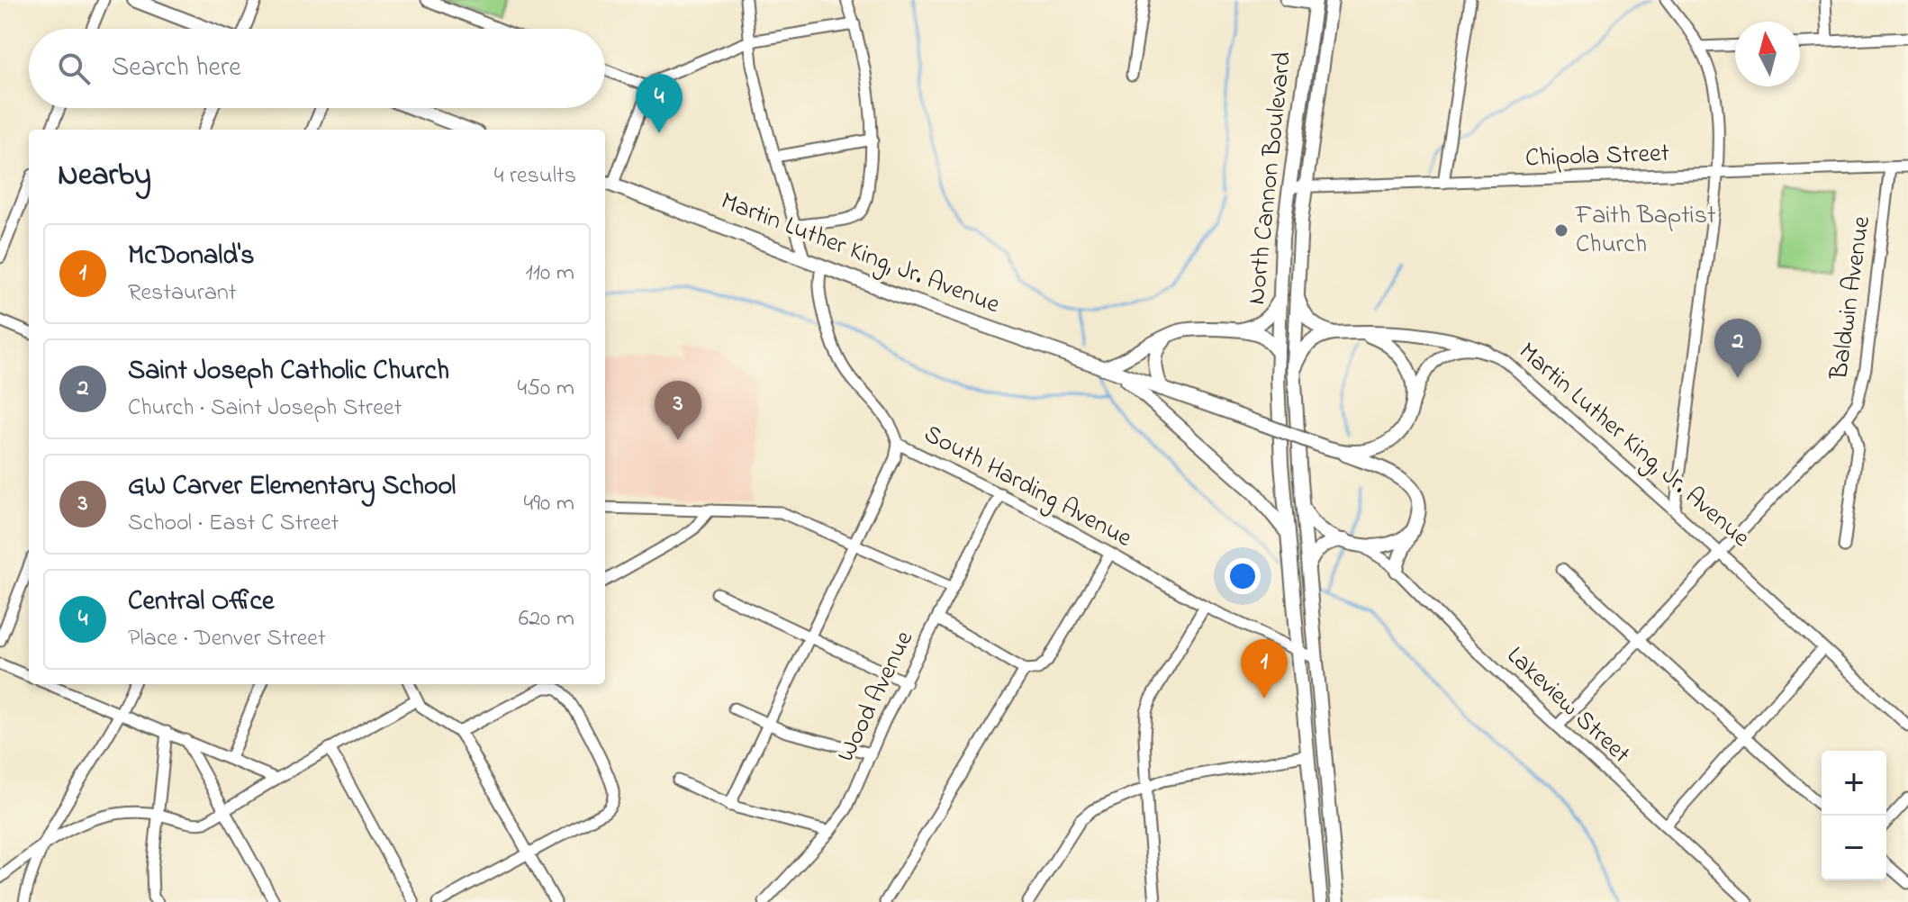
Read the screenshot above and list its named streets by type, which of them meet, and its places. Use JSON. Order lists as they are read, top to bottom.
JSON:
{
  "streets": {
    "main road": ["North Cannon Boulevard", "Martin Luther King, Jr. Avenue"],
    "street": [
      "Chipola Street",
      "Baldwin Avenue",
      "South Harding Avenue",
      "Wood Avenue",
      "Lakeview Street"
    ]
  },
  "crossings": [
    ["Chipola Street", "North Cannon Boulevard"],
    ["Chipola Street", "Baldwin Avenue"],
    ["North Cannon Boulevard", "South Harding Avenue"],
    ["Martin Luther King, Jr. Avenue", "Baldwin Avenue"],
    ["Martin Luther King, Jr. Avenue", "South Harding Avenue"],
    ["Baldwin Avenue", "Lakeview Street"],
    ["South Harding Avenue", "Wood Avenue"]
  ],
  "places": ["Faith Baptist Church"],
  "north": "top",
  "page": {
    "search": "Search here",
    "pins": [
      "4",
      "2",
      "3",
      "1"
    ],
    "heading": ["Nearby", "4 results"],
    "list": [
      {
        "mark": "1",
        "name": "McDonald's",
        "note": "Restaurant",
        "value": "110 m"
      },
      {
        "mark": "2",
        "name": "Saint Joseph Catholic Church",
        "note": "Church · Saint Joseph Street",
        "value": "450 m"
      },
      {
        "mark": "3",
        "name": "GW Carver Elementary School",
        "note": "School · East C Street",
        "value": "490 m"
      },
      {
        "mark": "4",
        "name": "Central Office",
        "note": "Place · Denver Street",
        "value": "620 m"
      }
    ],
    "map_buttons": ["+", "−"]
  }
}
